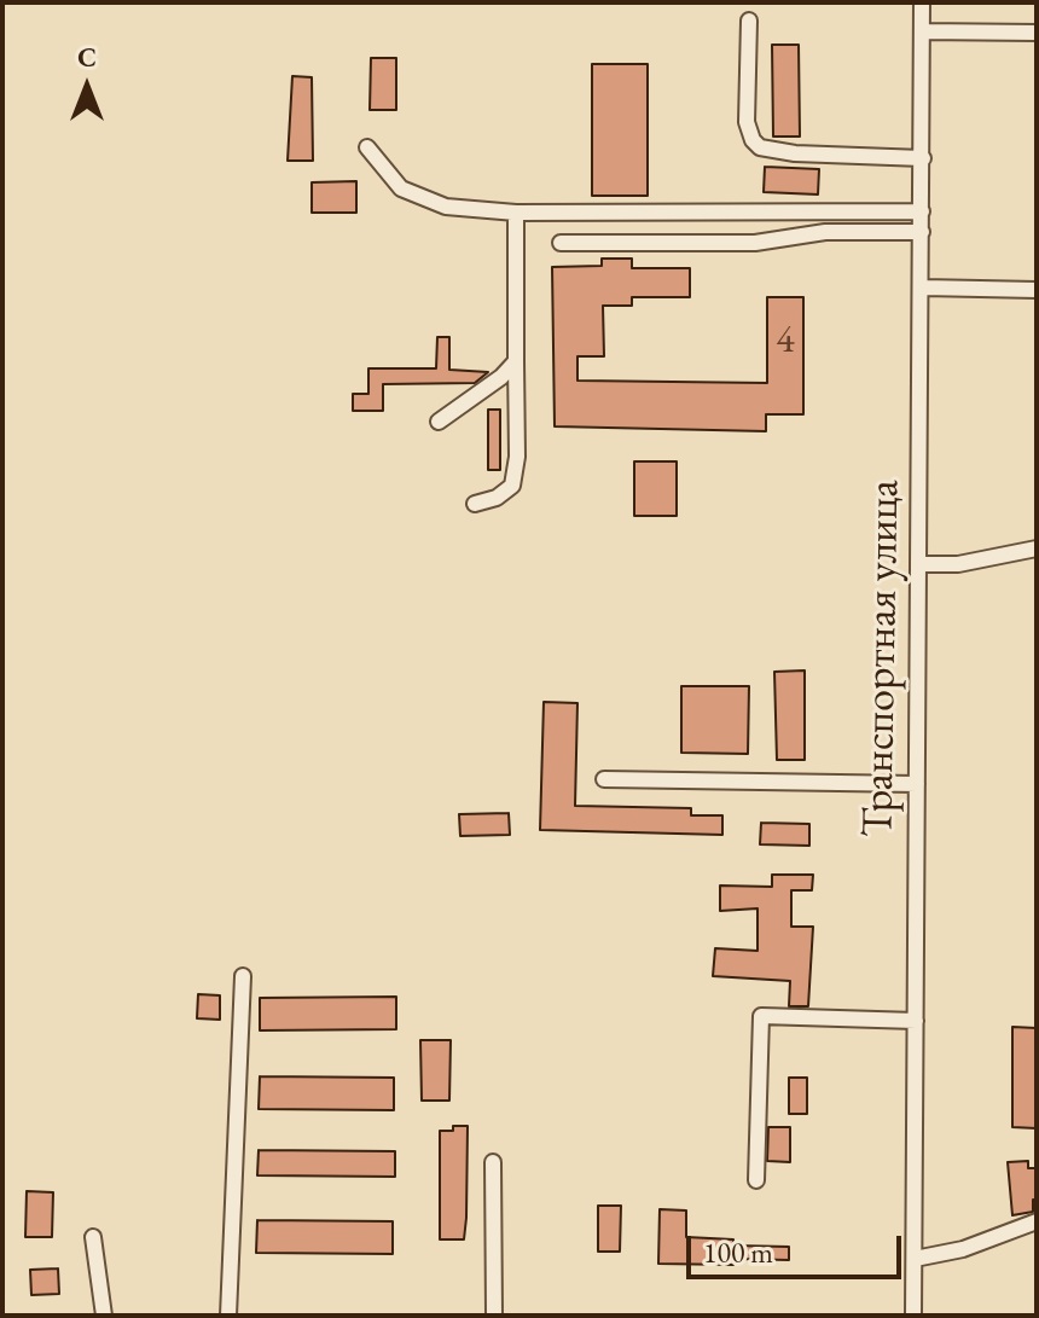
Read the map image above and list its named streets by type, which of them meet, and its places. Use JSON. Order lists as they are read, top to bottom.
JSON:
{
  "streets": {
    "street": ["Транспортная улица"]
  },
  "house_numbers": ["4"],
  "scale_bar": "100 m",
  "north": "top"
}
